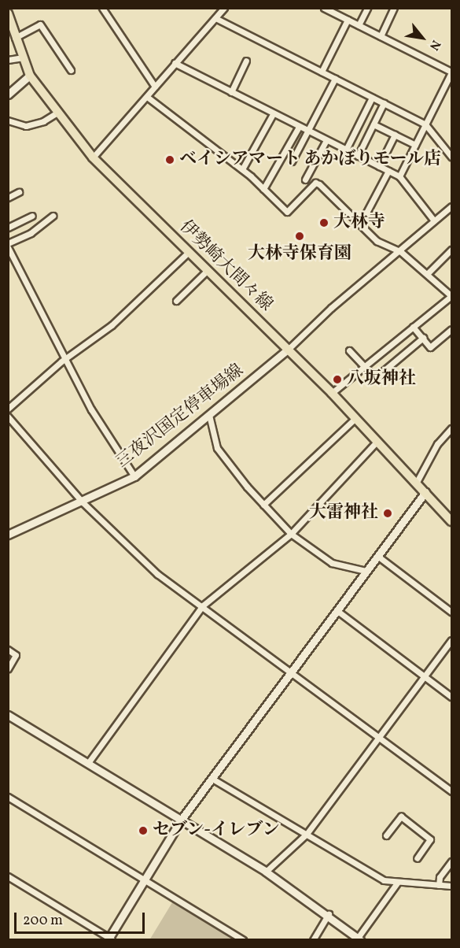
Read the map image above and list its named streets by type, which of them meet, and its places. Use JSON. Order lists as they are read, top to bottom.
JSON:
{
  "streets": {
    "main road": ["伊勢崎大間々線"],
    "street": ["三夜沢国定停車場線"]
  },
  "crossings": [
    ["伊勢崎大間々線", "三夜沢国定停車場線"]
  ],
  "places": [
    "ベイシアマート あかぼりモール店",
    "大林寺",
    "大林寺保育園",
    "八坂神社",
    "大雷神社",
    "セブン-イレブン"
  ],
  "scale_bar": "200 m",
  "north": "bottom right"
}
